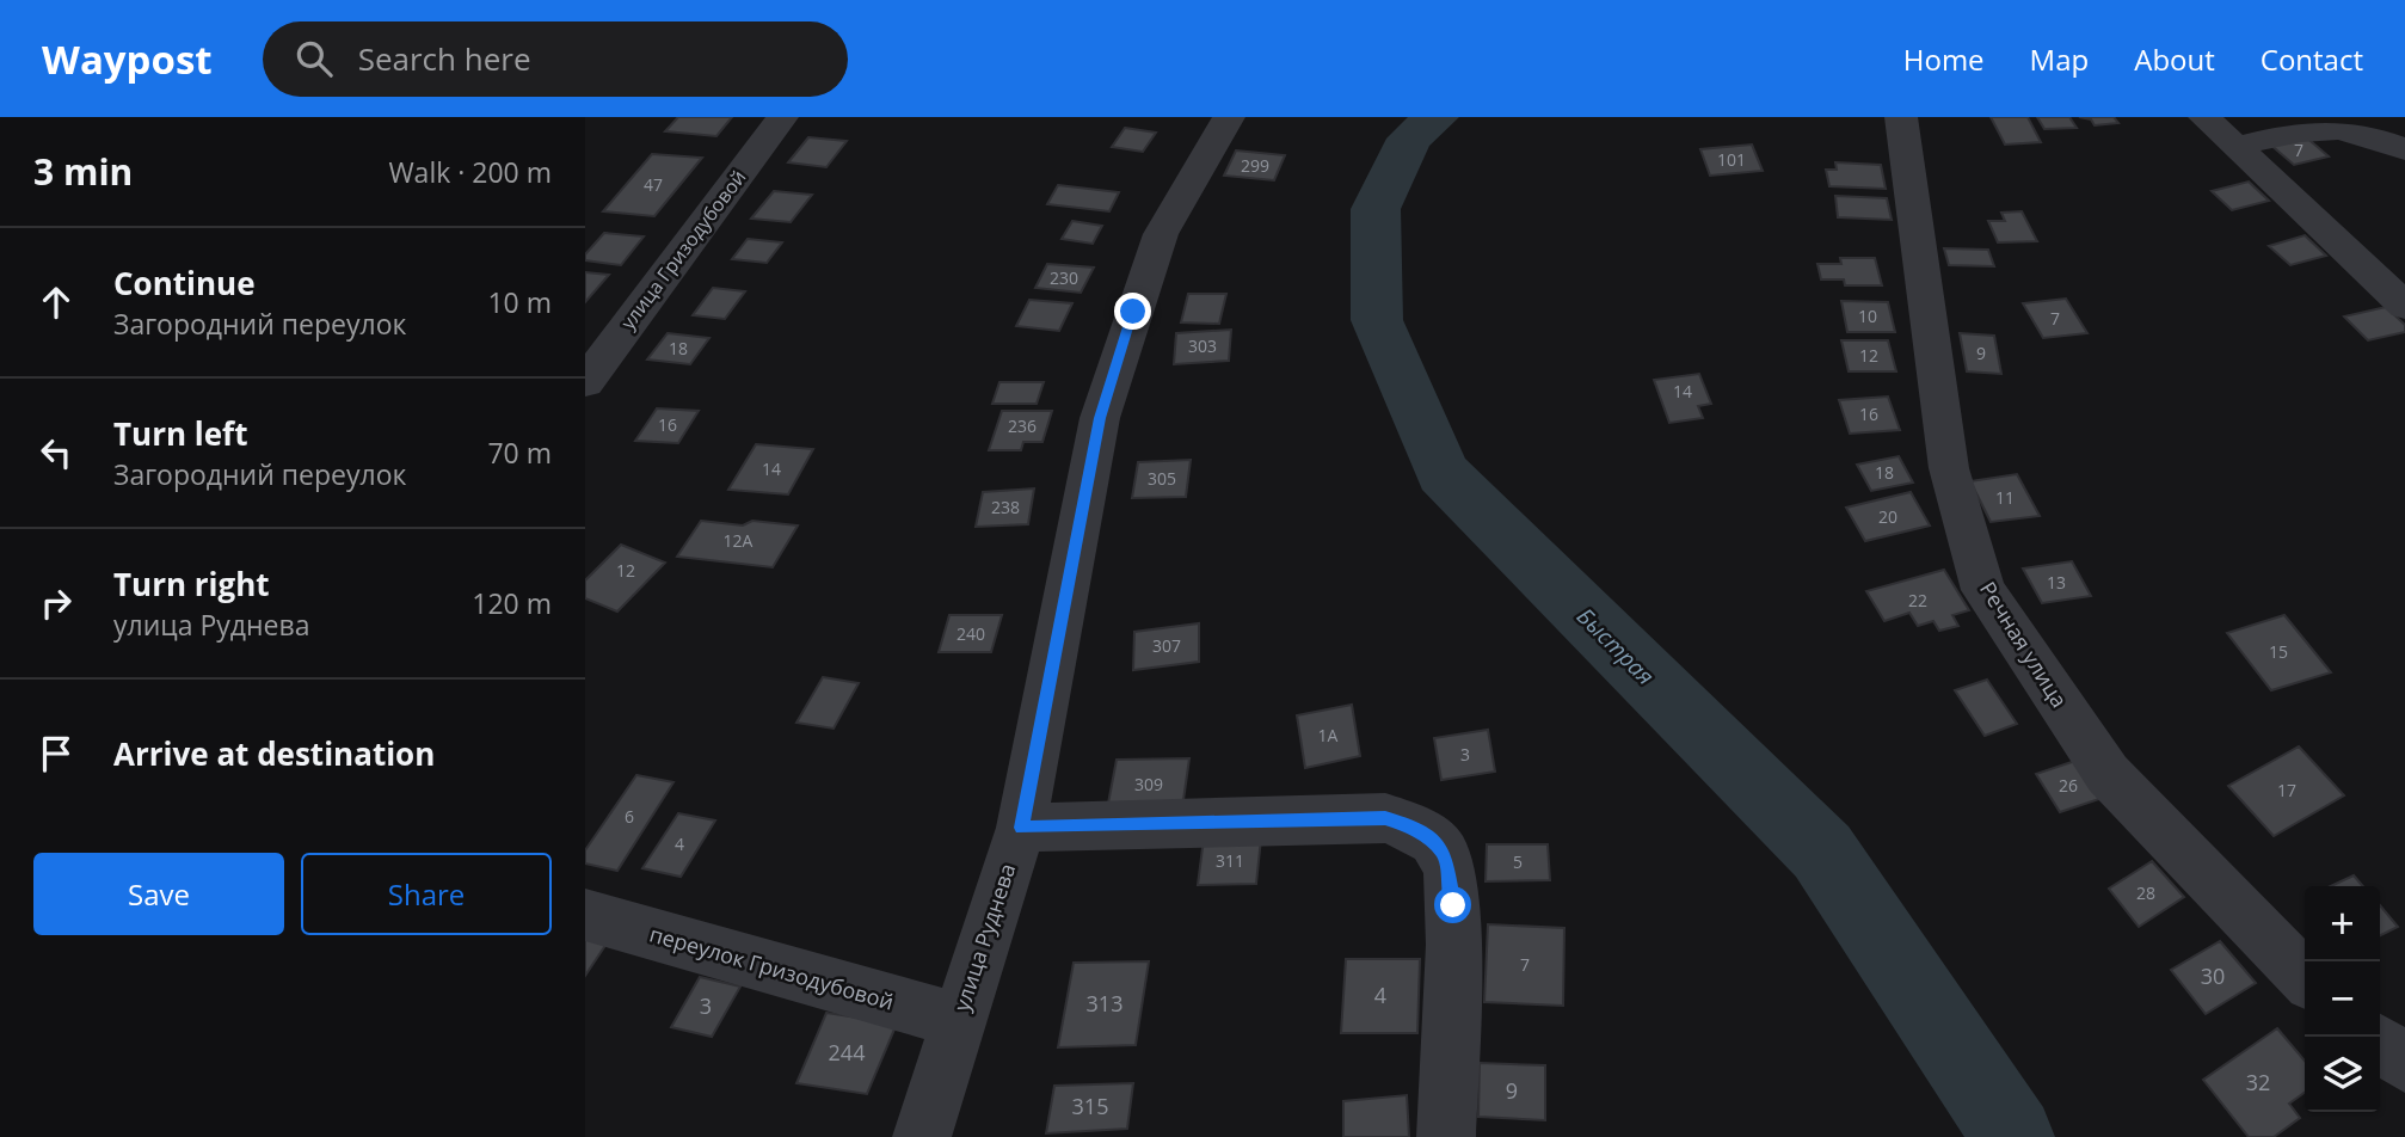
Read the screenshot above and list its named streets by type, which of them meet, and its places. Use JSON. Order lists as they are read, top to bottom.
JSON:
{
  "streets": {
    "street": [
      "улица Гризодубовой",
      "Речная улица",
      "улица Руднева",
      "переулок Гризодубовой"
    ]
  },
  "crossings": [
    ["улица Руднева", "переулок Гризодубовой"]
  ],
  "water": ["Быстрая"],
  "house_numbers": [
    "7",
    "101",
    "299",
    "47",
    "230",
    "10",
    "7",
    "303",
    "18",
    "9",
    "12",
    "14",
    "16",
    "16",
    "236",
    "14",
    "18",
    "305",
    "11",
    "238",
    "20",
    "12А",
    "12",
    "13",
    "22",
    "240",
    "307",
    "15",
    "1А",
    "3",
    "309",
    "26",
    "17",
    "6",
    "4",
    "311",
    "5",
    "28",
    "7",
    "30",
    "4",
    "313",
    "3",
    "244",
    "32",
    "9",
    "315"
  ],
  "page": {
    "header": "Waypost",
    "search": "Search here",
    "nav": [
      "Home",
      "Map",
      "About",
      "Contact"
    ],
    "heading": ["3 min", "Walk · 200 m"],
    "list": [
      ["Continue", "Загородний переулок", "10 m"],
      ["Turn left", "Загородний переулок", "70 m"],
      ["Turn right", "улица Руднева", "120 m"],
      "Arrive at destination"
    ],
    "buttons": ["Save", "Share"],
    "map_buttons": ["+", "−"]
  }
}
